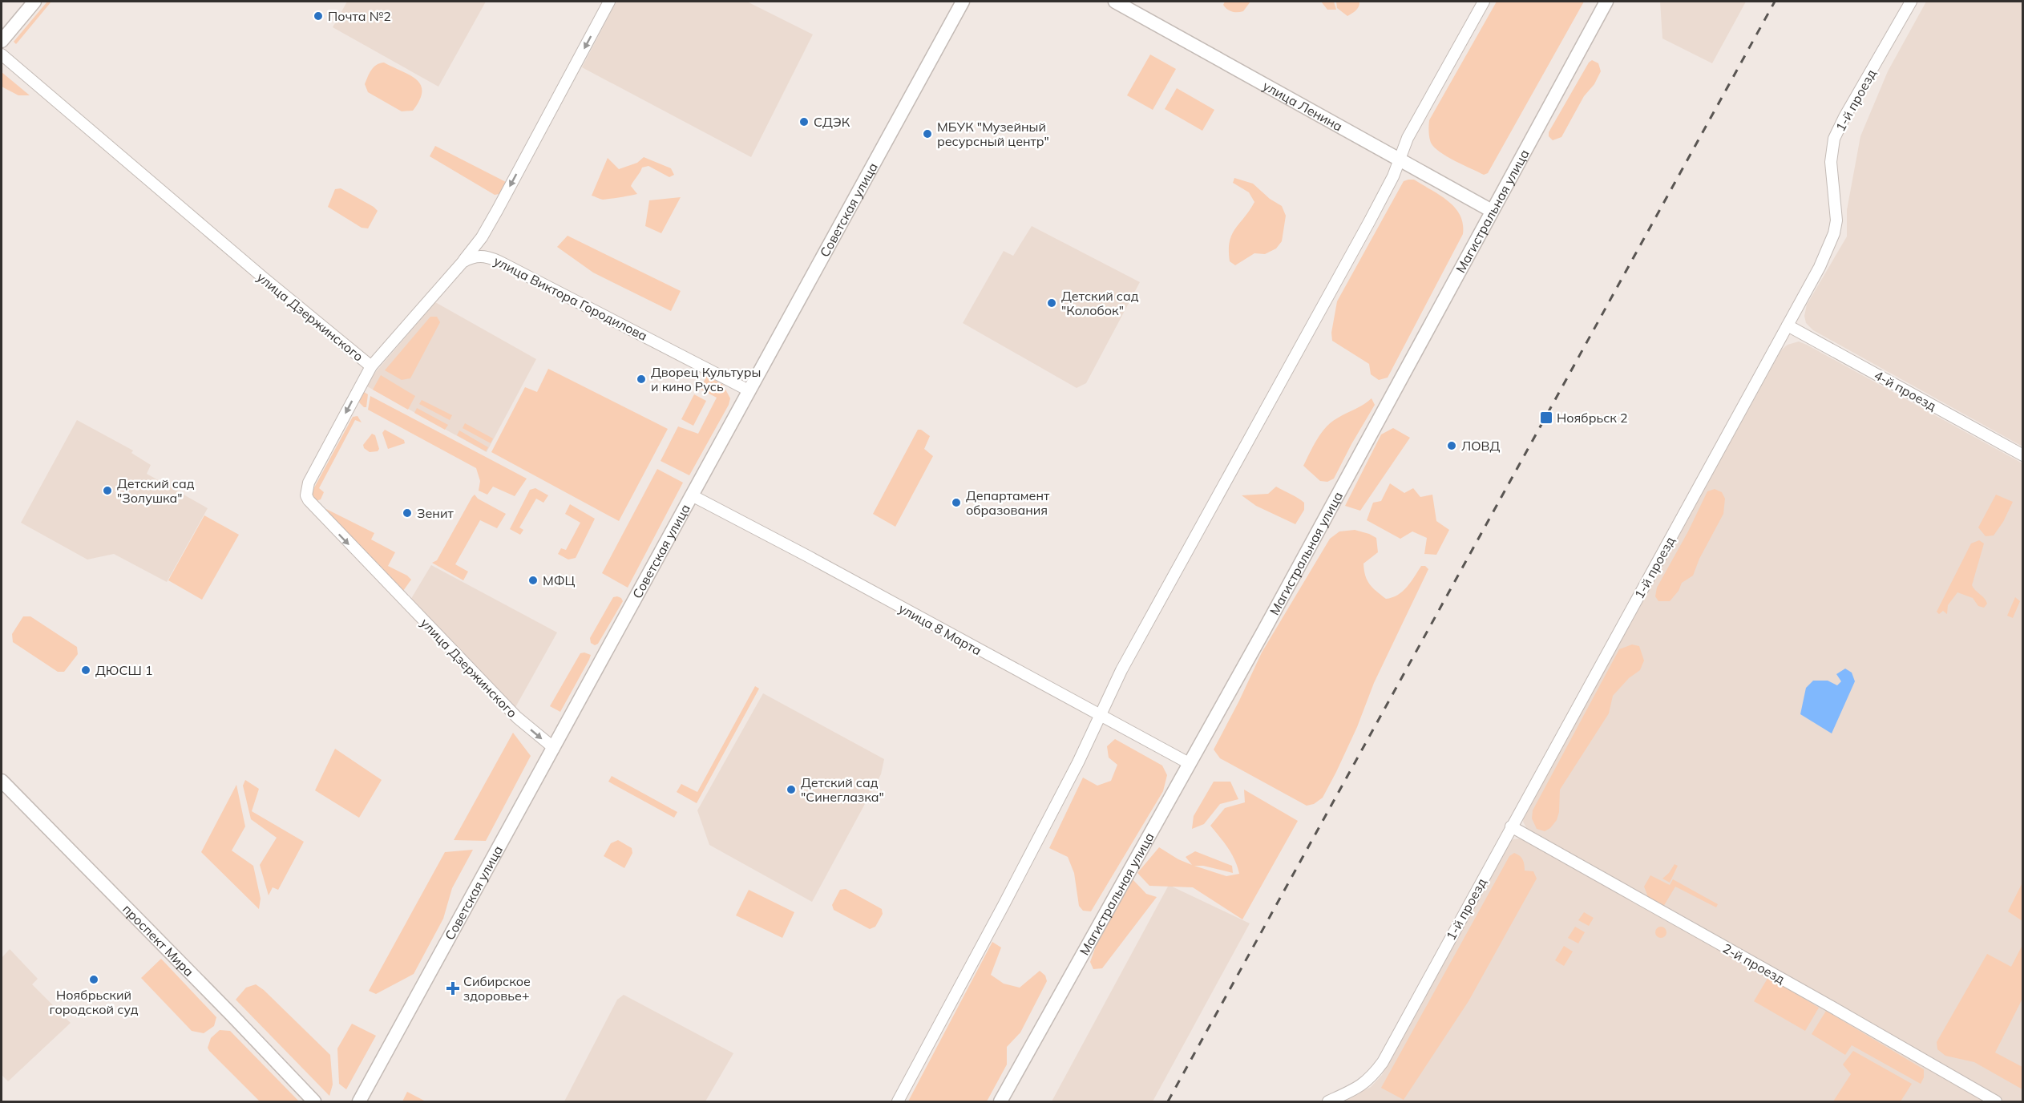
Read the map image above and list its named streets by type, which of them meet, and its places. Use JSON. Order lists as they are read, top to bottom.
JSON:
{
  "streets": {
    "main road": [
      "улица Ленина",
      "Советская улица",
      "Магистральная улица",
      "проспект Мира"
    ],
    "street": [
      "1-й проезд",
      "улица Виктора Городилова",
      "улица Дзержинского",
      "4-й проезд",
      "улица 8 Марта",
      "2-й проезд"
    ]
  },
  "crossings": [
    ["1-й проезд", "4-й проезд"],
    ["1-й проезд", "2-й проезд"],
    ["улица Ленина", "Магистральная улица"],
    ["Советская улица", "улица Виктора Городилова"],
    ["Советская улица", "улица Дзержинского"],
    ["Советская улица", "улица 8 Марта"],
    ["Магистральная улица", "улица 8 Марта"]
  ],
  "one_way": ["улица Дзержинского"],
  "places": {
    "other": [
      "Почта №2",
      "СДЭК",
      "МБУК \"Музейный ресурсный центр\"",
      "Детский сад \"Колобок\"",
      "Дворец Культуры и кино Русь",
      "ЛОВД",
      "Детский сад \"Золушка\"",
      "Департамент образования",
      "Зенит",
      "МФЦ",
      "ДЮСШ 1",
      "Детский сад \"Синеглазка\"",
      "Ноябрьский городской суд"
    ],
    "transit": ["Ноябрьск 2"],
    "health": ["Сибирское здоровье+"]
  }
}
